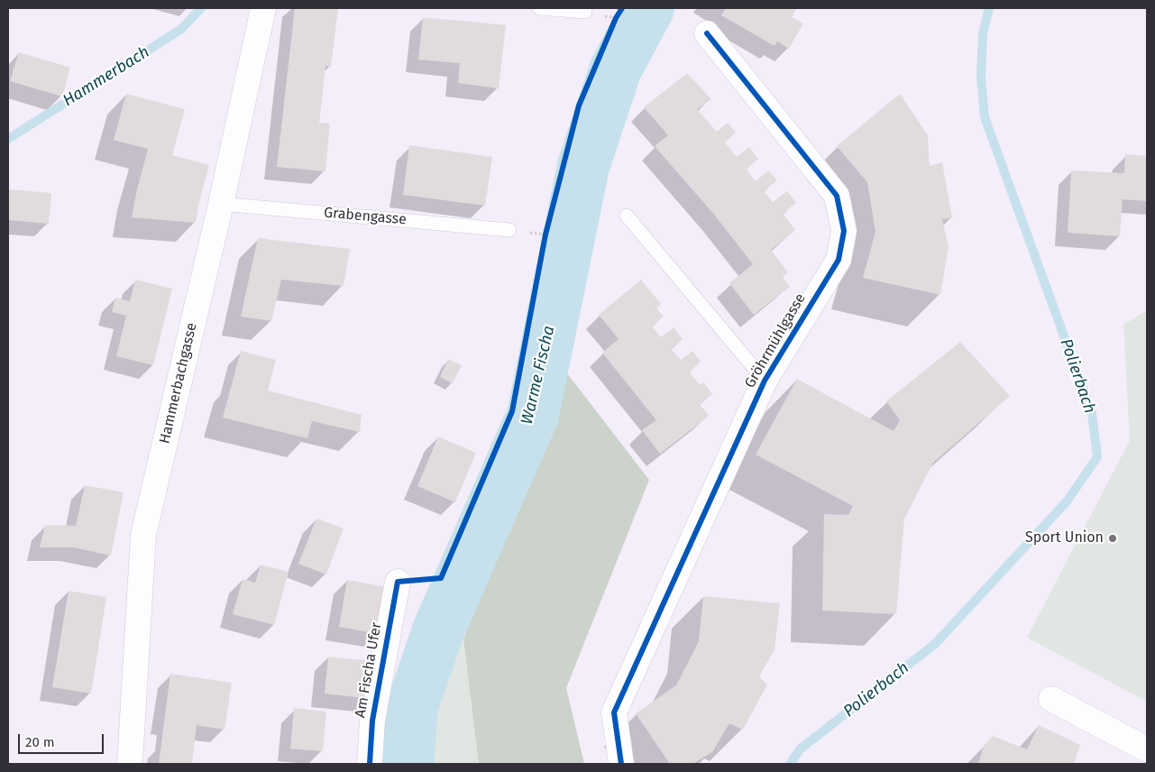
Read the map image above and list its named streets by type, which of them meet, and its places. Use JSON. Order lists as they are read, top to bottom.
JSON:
{
  "streets": {
    "street": ["Gröhrmühlgasse", "Hammerbachgasse", "Am Fischa Ufer"],
    "lane": ["Grabengasse"]
  },
  "crossings": [
    ["Grabengasse", "Hammerbachgasse"]
  ],
  "water": ["Hammerbach", "Warme Fischa", "Polierbach"],
  "places": ["Sport Union"],
  "scale_bar": "20 m"
}
